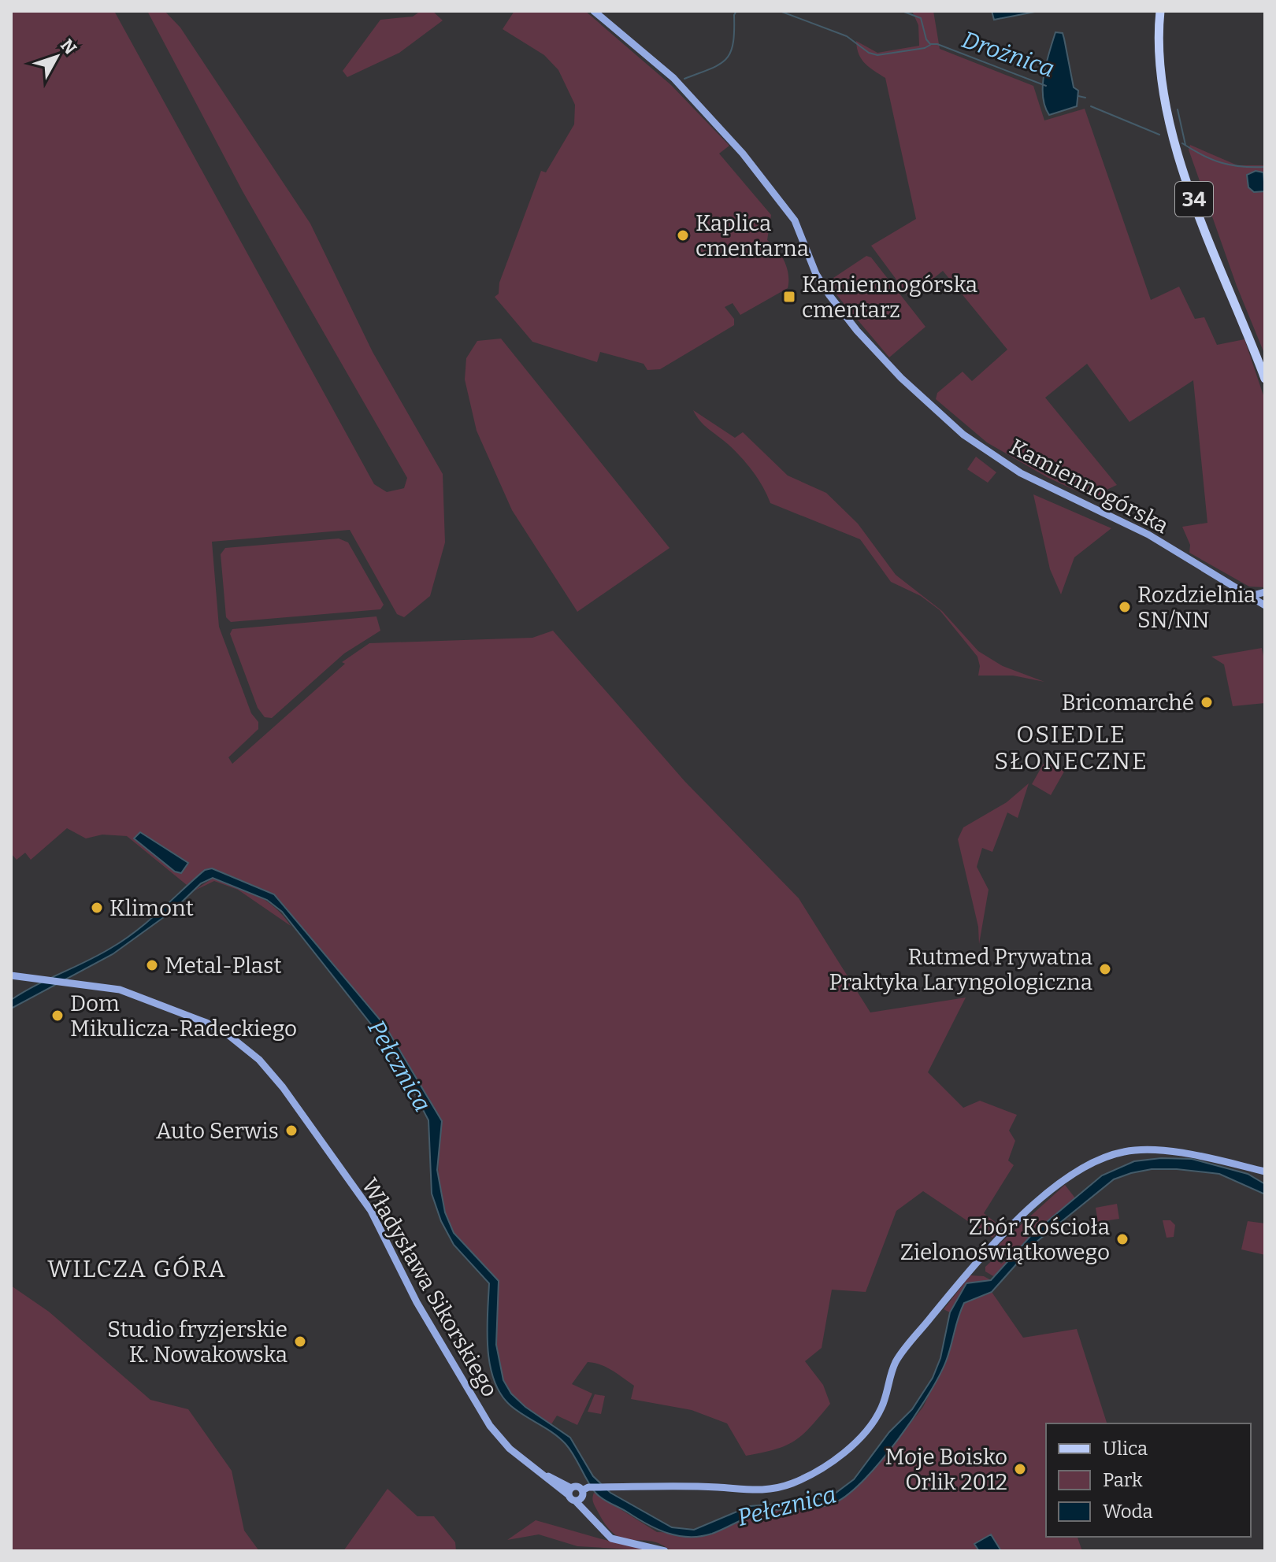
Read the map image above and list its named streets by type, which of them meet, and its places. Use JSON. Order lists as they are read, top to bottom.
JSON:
{
  "streets": {
    "main road": ["34"],
    "street": ["Kamiennogórska", "Władysława Sikorskiego"]
  },
  "districts": ["OSIEDLE SŁONECZNE", "WILCZA GÓRA"],
  "water": ["Drożnica", "Pełcznica"],
  "places": {
    "other": [
      "Kaplica cmentarna",
      "Rozdzielnia SN/NN",
      "Bricomarché",
      "Klimont",
      "Metal-Plast",
      "Rutmed Prywatna Praktyka Laryngologiczna",
      "Dom Mikulicza-Radeckiego",
      "Auto Serwis",
      "Zbór Kościoła Zielonoświątkowego",
      "Studio fryzjerskie K. Nowakowska",
      "Moje Boisko Orlik 2012"
    ],
    "transit": ["Kamiennogórska cmentarz"]
  },
  "legend": ["Ulica", "Park", "Woda"],
  "north": "top right"
}
